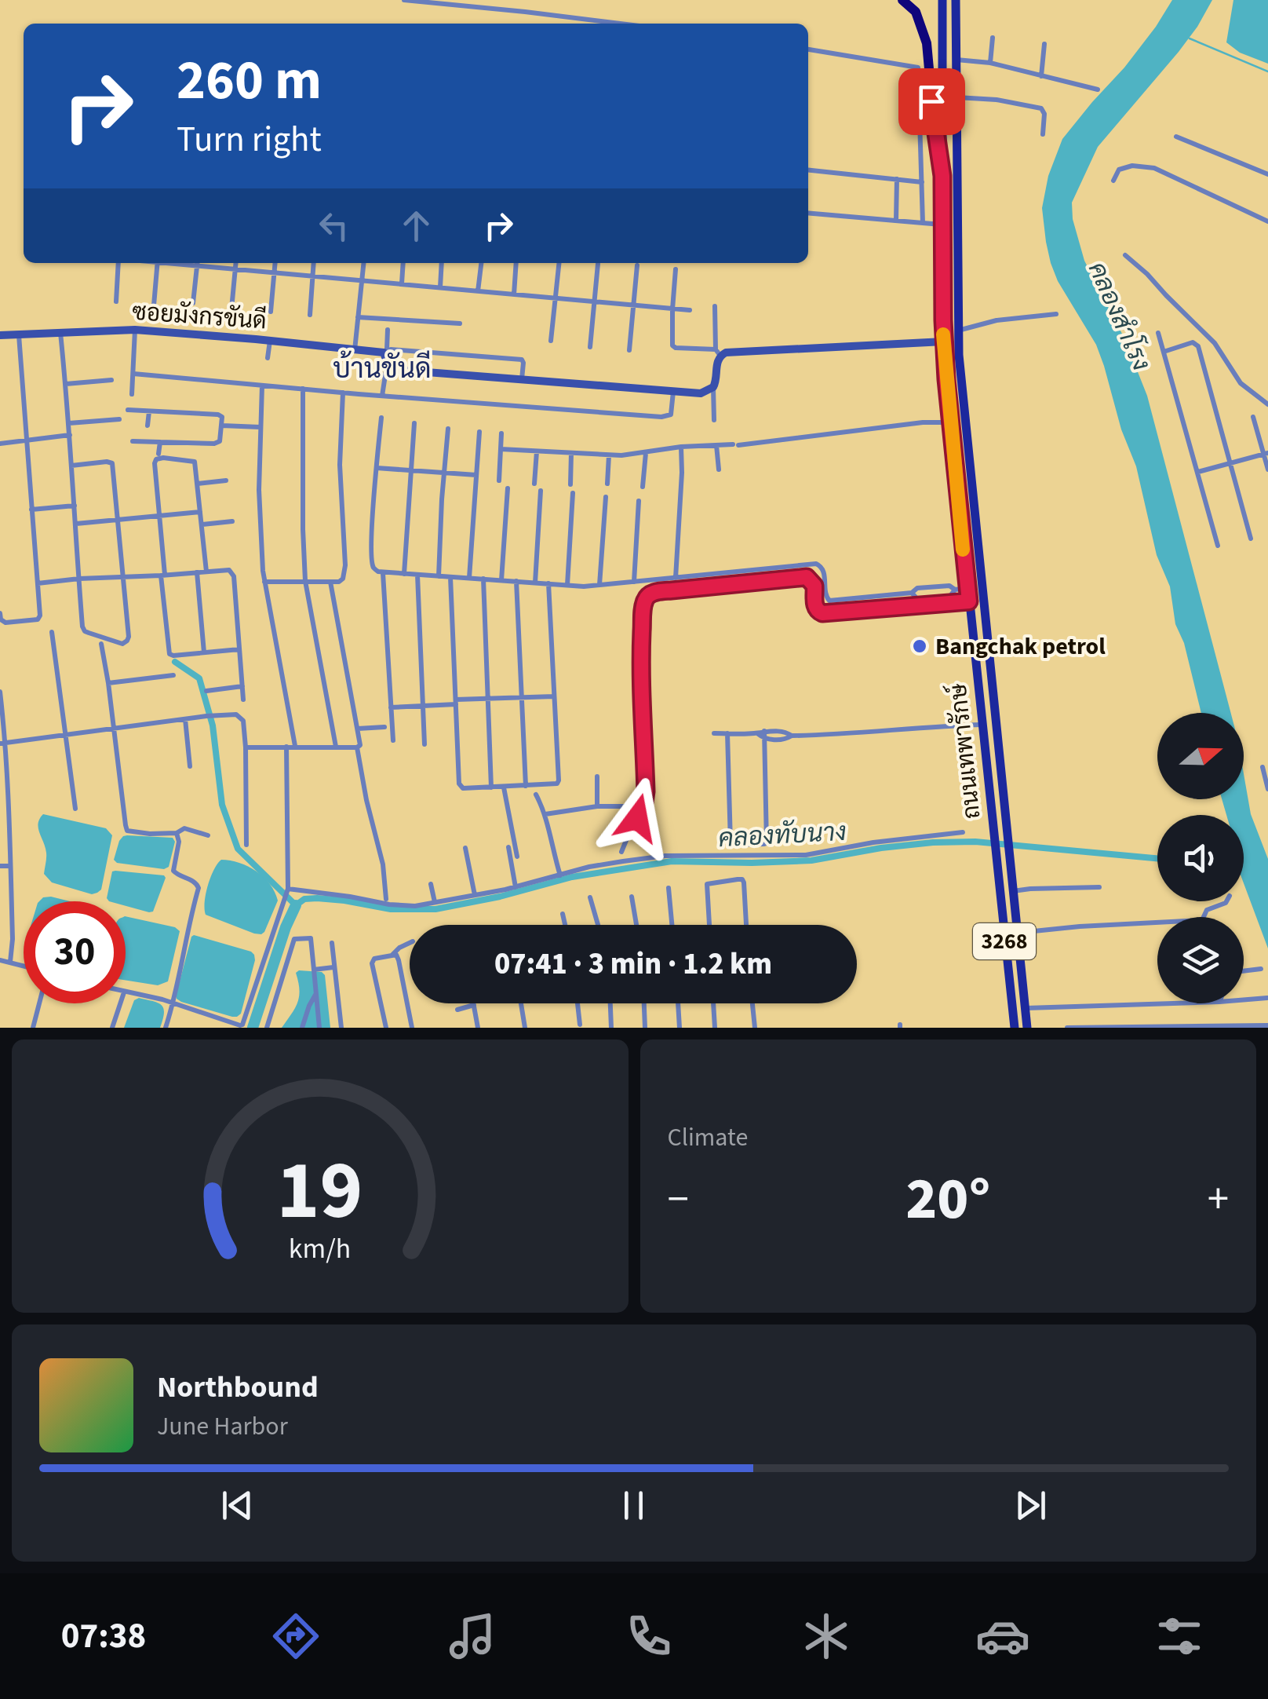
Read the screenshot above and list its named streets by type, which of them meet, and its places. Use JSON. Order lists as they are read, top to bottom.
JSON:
{
  "streets": {
    "main road": ["ถนนเทพารักษ์", "3268"],
    "street": ["ซอยมังกรขันดี"]
  },
  "districts": ["บ้านขันดี"],
  "water": ["คลองสำโรง", "คลองทับนาง"],
  "places": ["Bangchak petrol"],
  "north": "right",
  "page": {
    "turn": ["260 m", "Turn right"],
    "limit": "30",
    "trip": "07:41 · 3 min · 1.2 km",
    "tile": "Climate",
    "heat": ["−", "20°", "+"],
    "song": ["Northbound", "June Harbor"],
    "tabs": "07:38",
    "gauge": ["19", "km/h"]
  }
}
